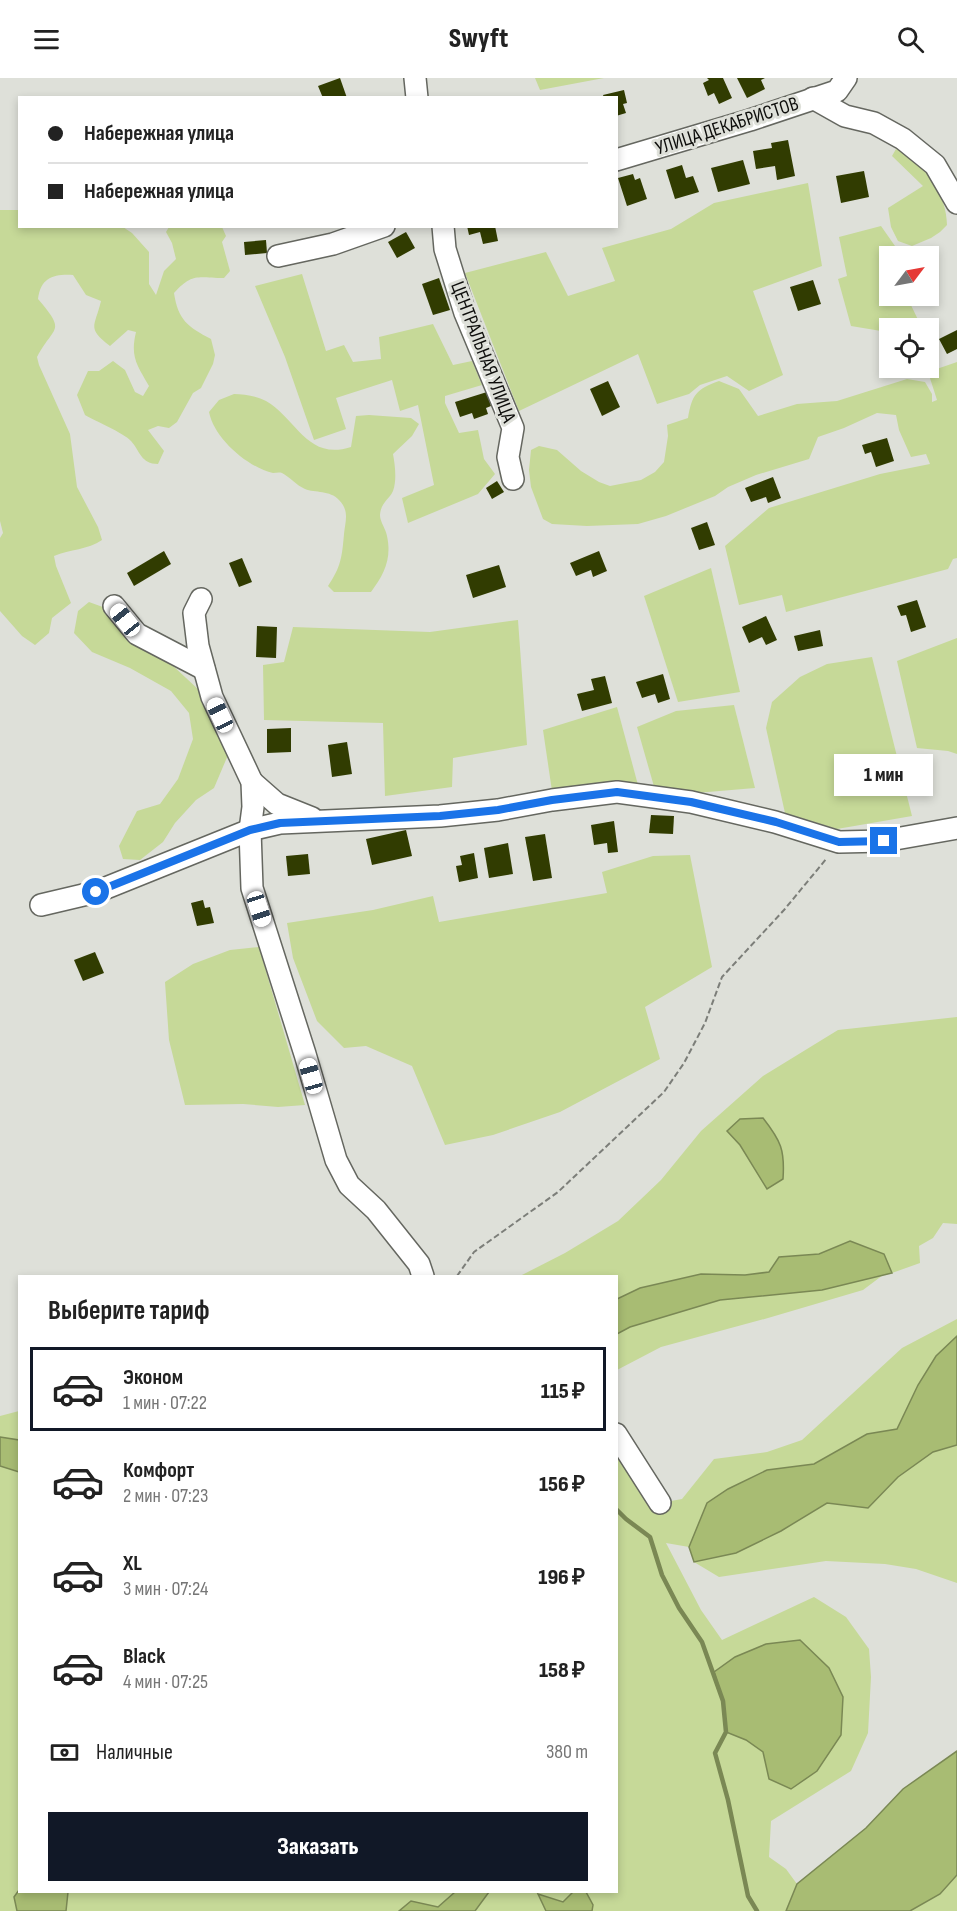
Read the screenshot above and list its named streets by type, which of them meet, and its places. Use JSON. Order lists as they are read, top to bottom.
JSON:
{
  "streets": {
    "street": ["УЛИЦА ДЕКАБРИСТОВ", "ЦЕНТРАЛЬНАЯ УЛИЦА"]
  },
  "north": "top right",
  "page": {
    "header": "Swyft",
    "banner": ["Набережная улица", "Набережная улица"],
    "bubble": "1 мин",
    "heading": "Выберите тариф",
    "list": [
      {
        "name": "Эконом",
        "note": "1 мин · 07:22",
        "value": "115 ₽"
      },
      {
        "name": "Комфорт",
        "note": "2 мин · 07:23",
        "value": "156 ₽"
      },
      {
        "name": "XL",
        "note": "3 мин · 07:24",
        "value": "196 ₽"
      },
      {
        "name": "Black",
        "note": "4 мин · 07:25",
        "value": "158 ₽"
      }
    ],
    "pay": ["Наличные", "380 m"],
    "buttons": "Заказать"
  }
}
